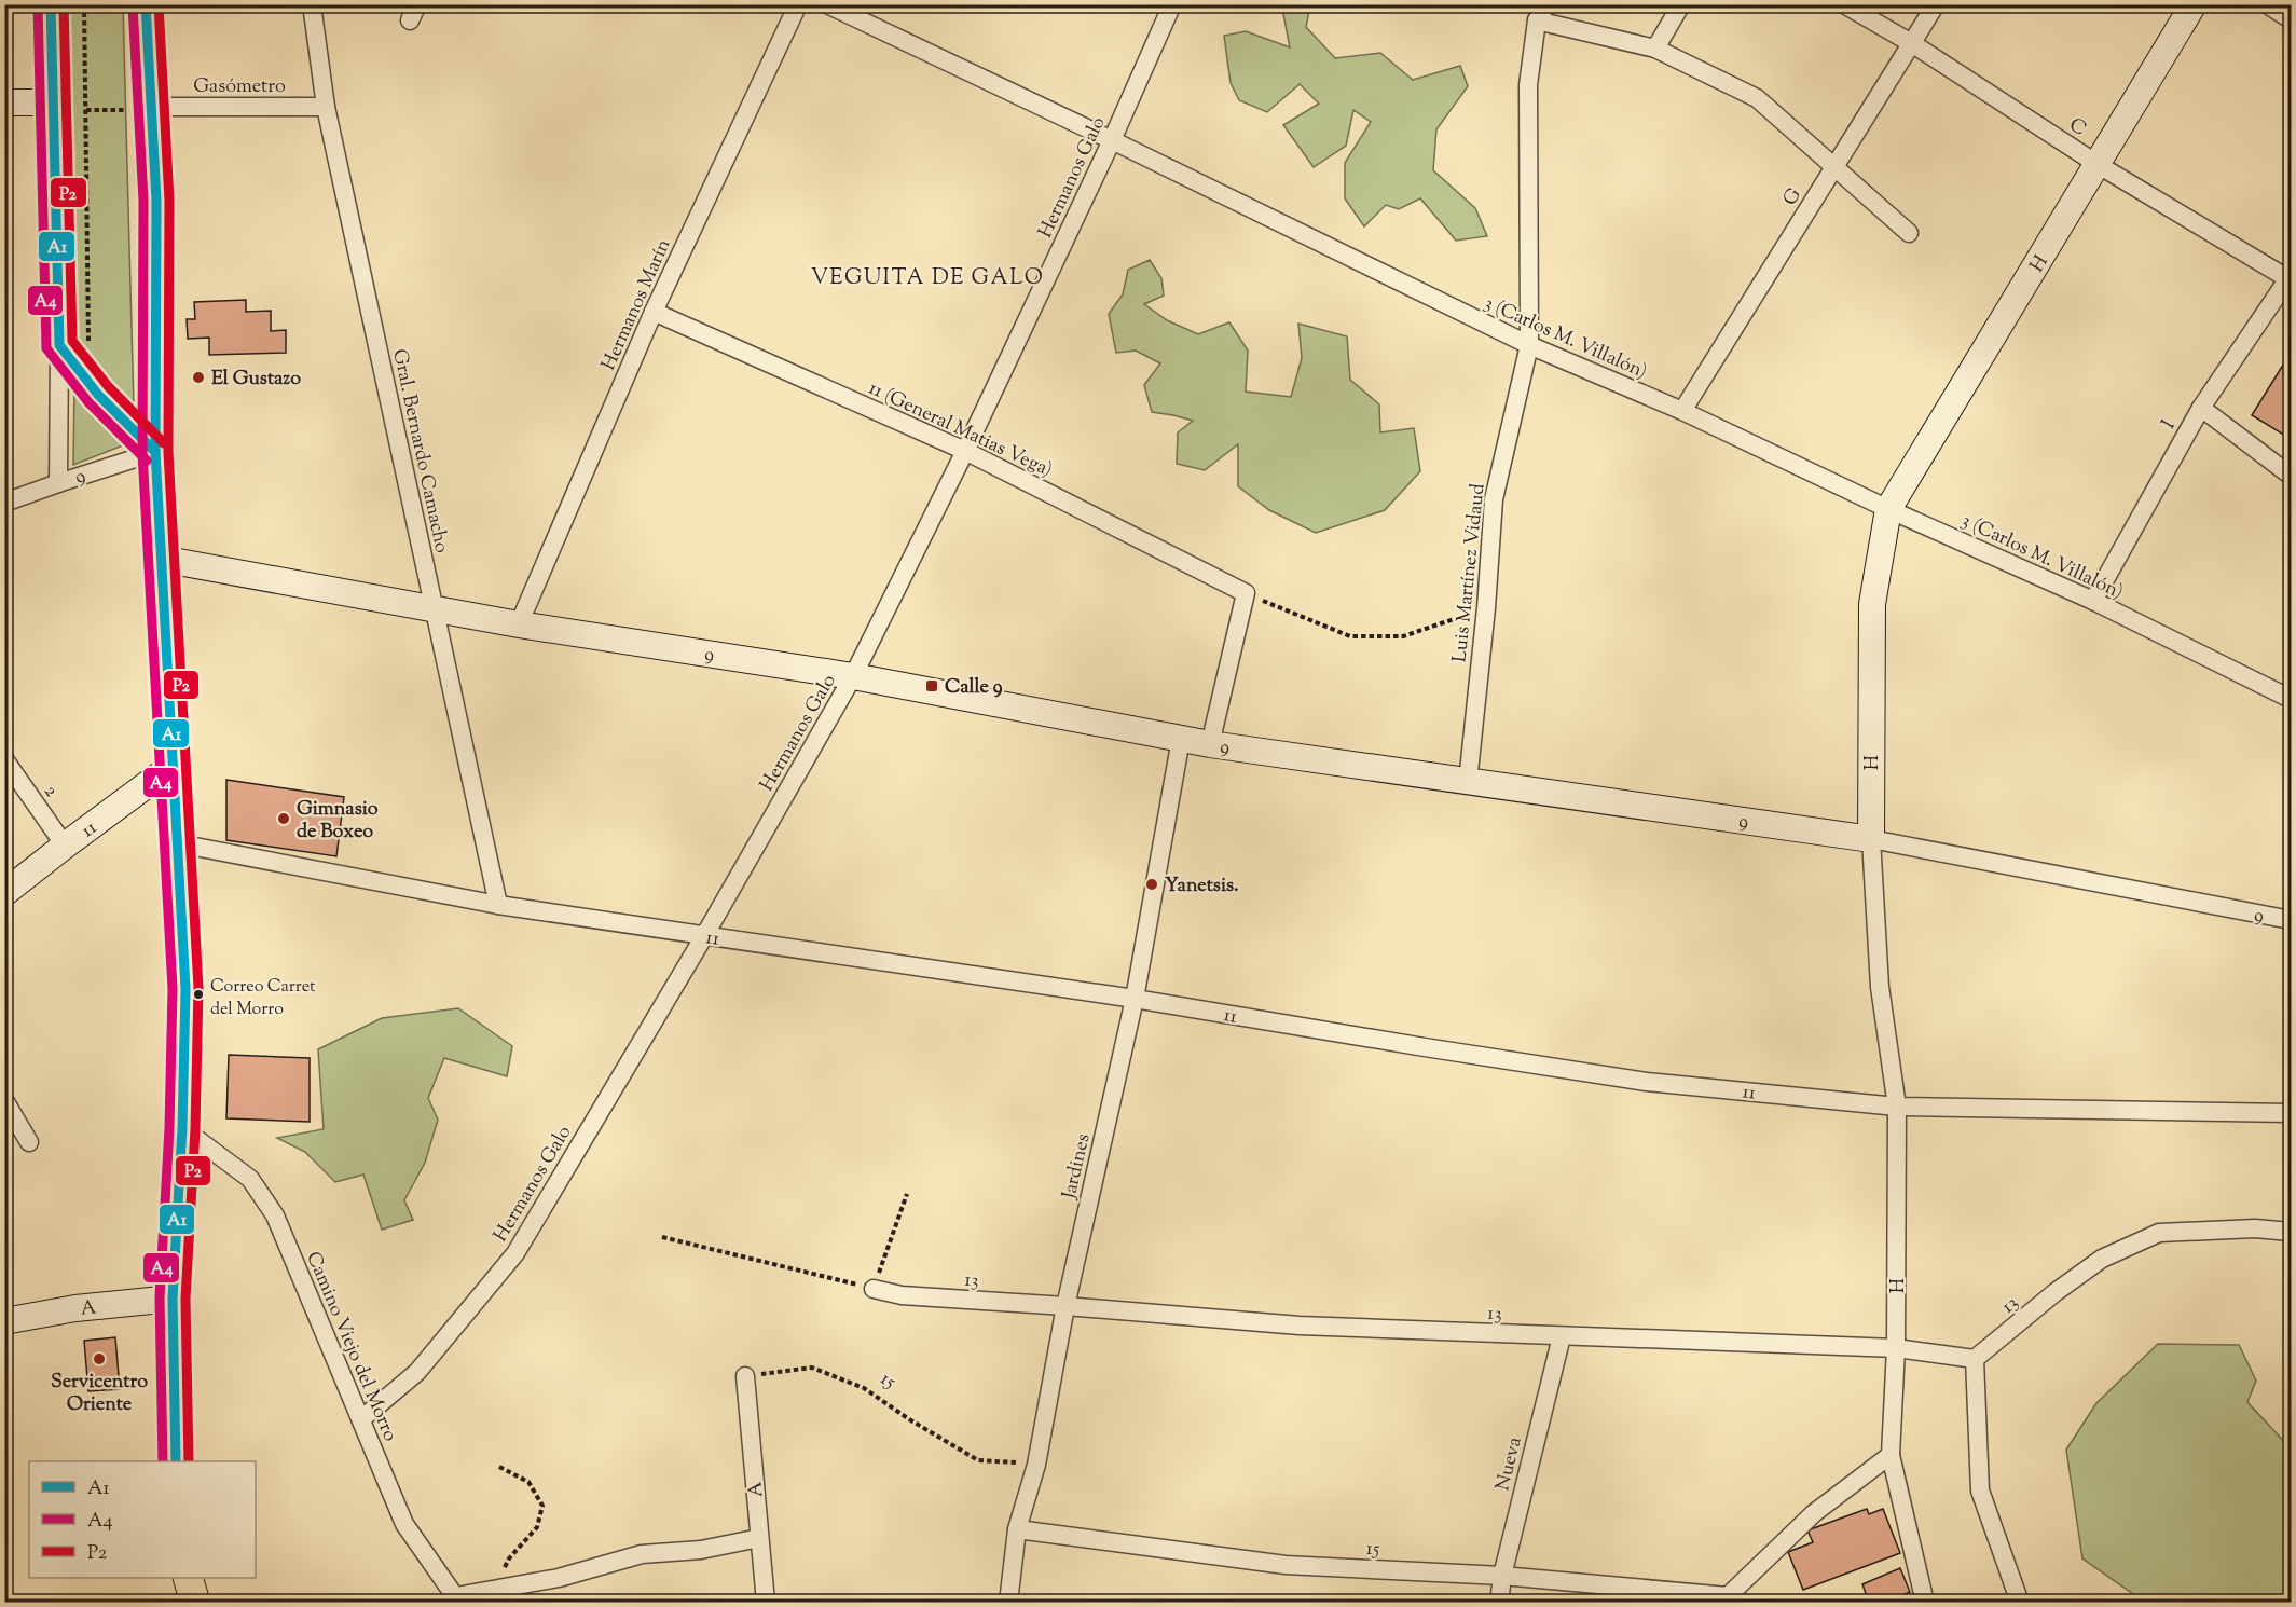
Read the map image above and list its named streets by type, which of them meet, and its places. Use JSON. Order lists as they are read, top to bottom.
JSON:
{
  "streets": {
    "street": [
      "Gasómetro",
      "C",
      "Hermanos Galo",
      "G",
      "H",
      "Hermanos Marín",
      "3 (Carlos M. Villalón)",
      "I",
      "11 (General Matias Vega)",
      "Gral. Bernardo Camacho",
      "9",
      "Luis Martínez Vidaud",
      "2",
      "11",
      "Jardines",
      "13",
      "A",
      "Camino Viejo del Morro",
      "15",
      "Nueva"
    ]
  },
  "crossings": [
    ["Gasómetro", "Gral. Bernardo Camacho"],
    ["C", "G"],
    ["C", "H"],
    ["C", "I"],
    ["Hermanos Galo", "3 (Carlos M. Villalón)"],
    ["Hermanos Galo", "11 (General Matias Vega)"],
    ["Hermanos Galo", "9"],
    ["Hermanos Galo", "11"],
    ["Hermanos Galo", "Camino Viejo del Morro"],
    ["G", "3 (Carlos M. Villalón)"],
    ["H", "3 (Carlos M. Villalón)"],
    ["H", "9"],
    ["H", "11"],
    ["H", "13"],
    ["H", "15"],
    ["Hermanos Marín", "11 (General Matias Vega)"],
    ["Hermanos Marín", "9"],
    ["3 (Carlos M. Villalón)", "I"],
    ["3 (Carlos M. Villalón)", "Luis Martínez Vidaud"],
    ["Gral. Bernardo Camacho", "9"],
    ["Gral. Bernardo Camacho", "11"],
    ["9", "Luis Martínez Vidaud"],
    ["9", "Jardines"],
    ["2", "11"],
    ["11", "Jardines"],
    ["Jardines", "13"],
    ["Jardines", "15"],
    ["13", "Nueva"],
    ["A", "15"],
    ["15", "Nueva"]
  ],
  "districts": ["VEGUITA DE GALO"],
  "places": {
    "other": [
      "El Gustazo",
      "Gimnasio de Boxeo",
      "Yanetsis.",
      "Correo Carret del Morro",
      "Servicentro Oriente"
    ],
    "transit": ["Calle 9"]
  },
  "lines": ["transit line A1", "transit line A4", "transit line P2"],
  "legend": ["A1", "A4", "P2"]
}
